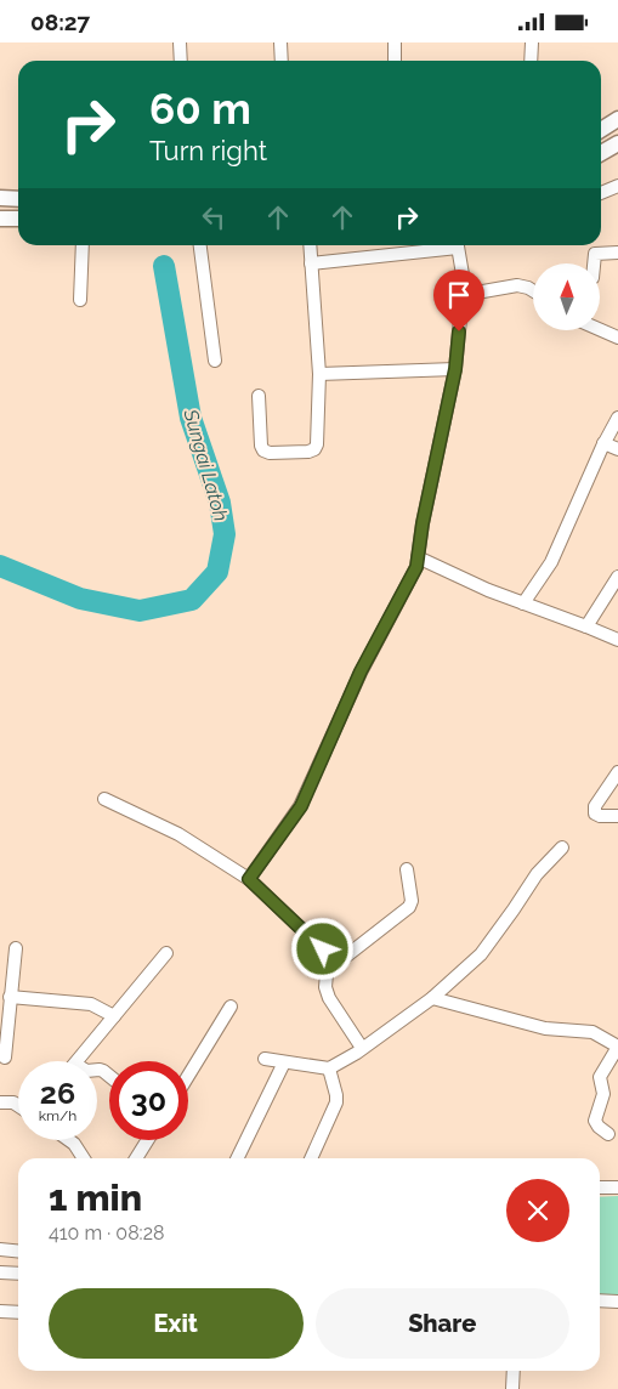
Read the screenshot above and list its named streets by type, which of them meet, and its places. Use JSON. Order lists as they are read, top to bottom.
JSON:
{
  "water": ["Sungai Latoh"],
  "north": "top",
  "page": {
    "status": "08:27",
    "turn": ["60 m", "Turn right"],
    "speed": "26 km/h",
    "limit": "30",
    "heading": ["1 min", "410 m · 08:28"],
    "buttons": ["Exit", "Share"]
  }
}
